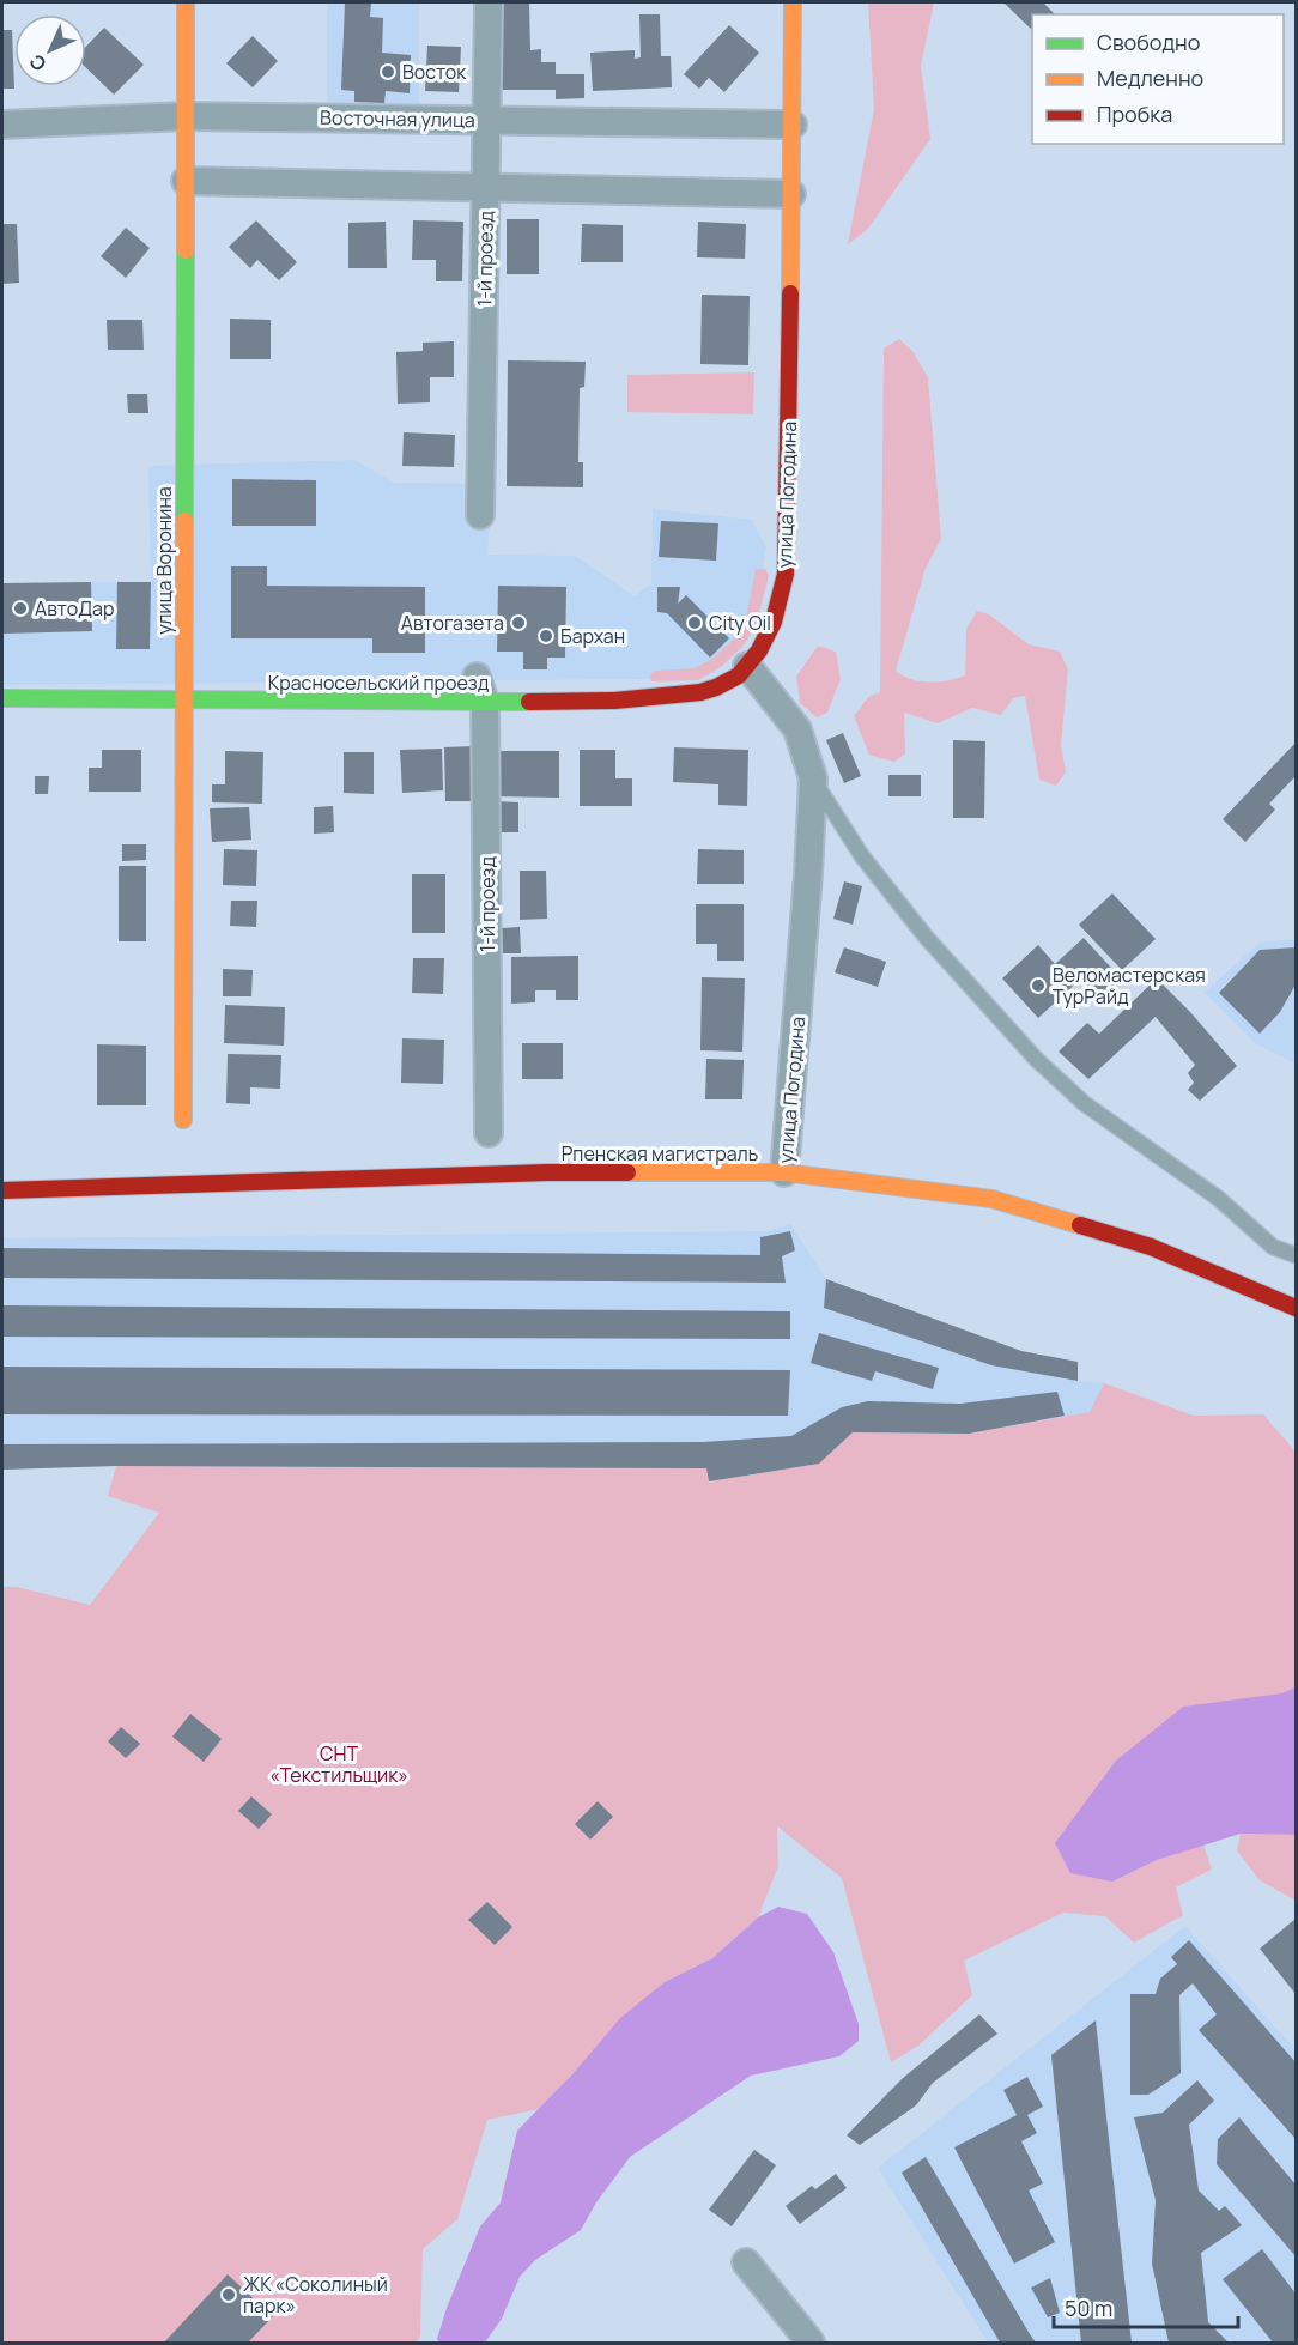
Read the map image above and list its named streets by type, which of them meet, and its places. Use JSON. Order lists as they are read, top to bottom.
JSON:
{
  "streets": {
    "street": [
      "Восточная улица",
      "1-й проезд",
      "улица Погодина",
      "улица Воронина",
      "Красносельский проезд",
      "Рпенская магистраль"
    ]
  },
  "crossings": [
    ["Восточная улица", "1-й проезд"],
    ["Восточная улица", "улица Погодина"],
    ["Восточная улица", "улица Воронина"],
    ["1-й проезд", "Красносельский проезд"],
    ["улица Погодина", "Красносельский проезд"],
    ["улица Погодина", "Рпенская магистраль"],
    ["улица Воронина", "Красносельский проезд"]
  ],
  "parks": ["СНТ «Текстильщик»"],
  "places": [
    "Восток",
    "АвтоДар",
    "Автогазета",
    "City Oil",
    "Бархан",
    "Веломастерская ТурРайд",
    "ЖК «Соколиный парк»"
  ],
  "legend": ["Свободно", "Медленно", "Пробка"],
  "scale_bar": "50 m",
  "north": "bottom left"
}
